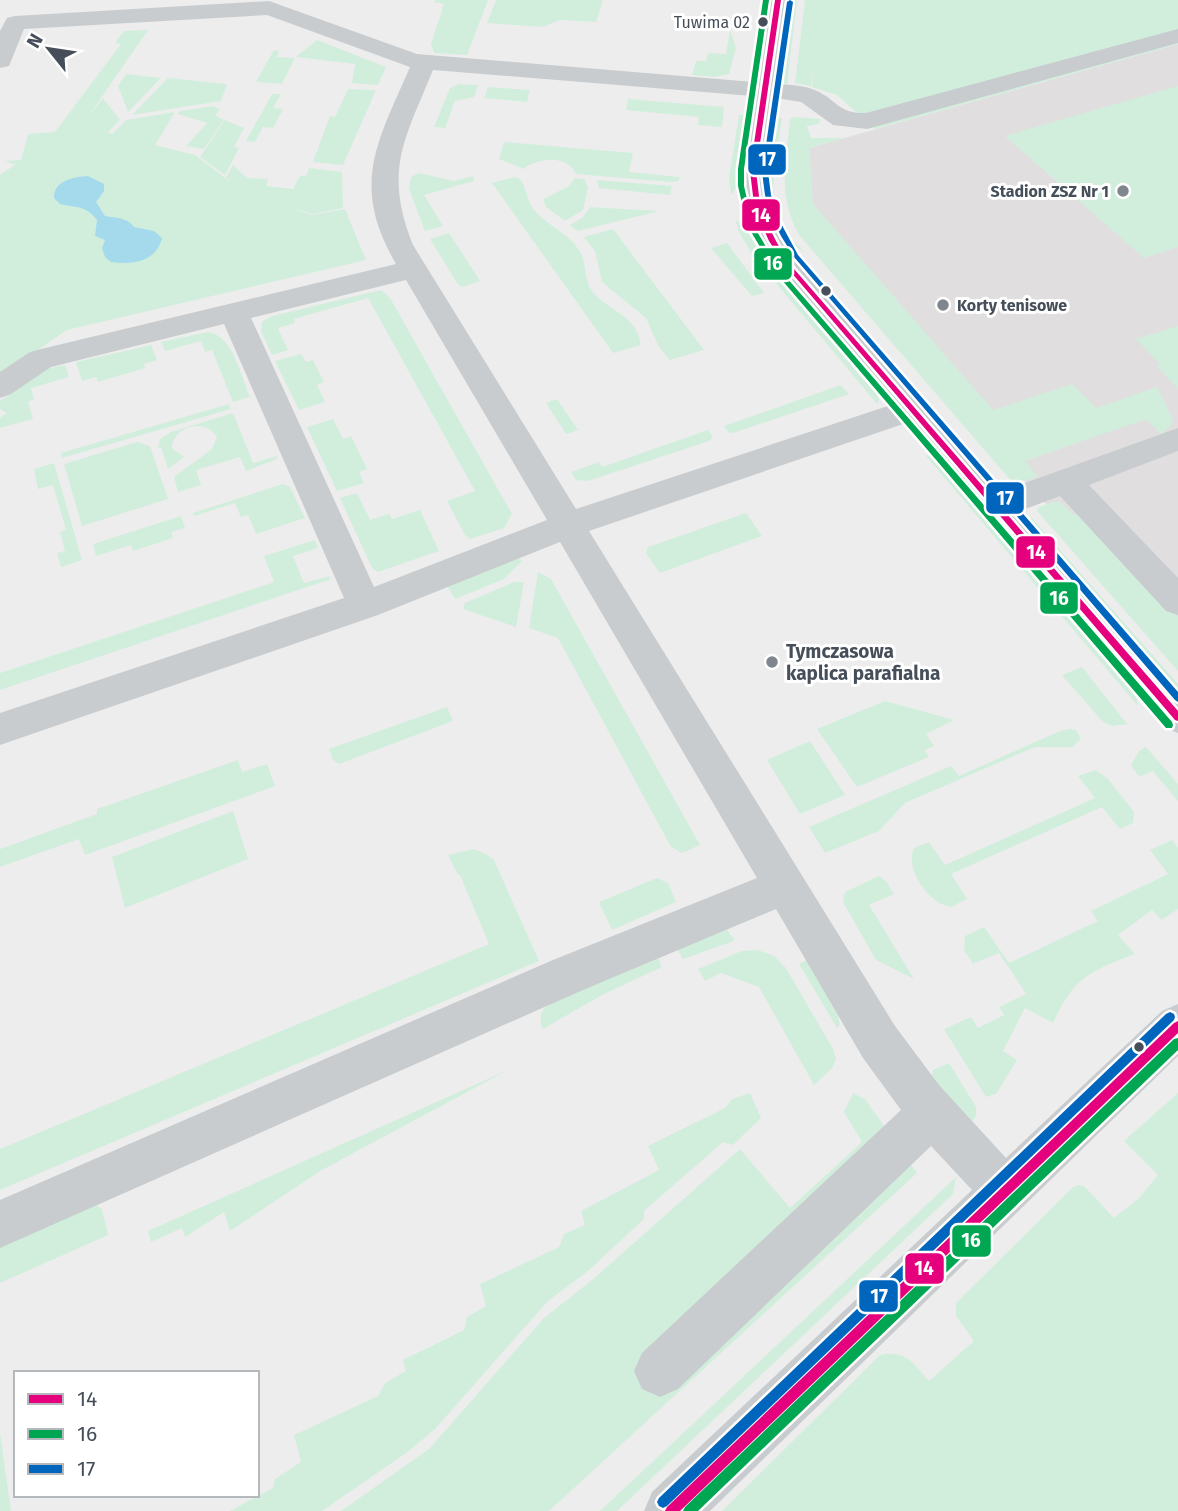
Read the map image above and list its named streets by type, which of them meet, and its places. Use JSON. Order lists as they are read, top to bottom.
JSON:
{
  "places": [
    "Tuwima 02",
    "Stadion ZSZ Nr 1",
    "Korty tenisowe",
    "Tymczasowa kaplica parafialna"
  ],
  "lines": ["transit line 14", "transit line 16", "transit line 17"],
  "legend": ["14", "16", "17"],
  "north": "top left"
}
